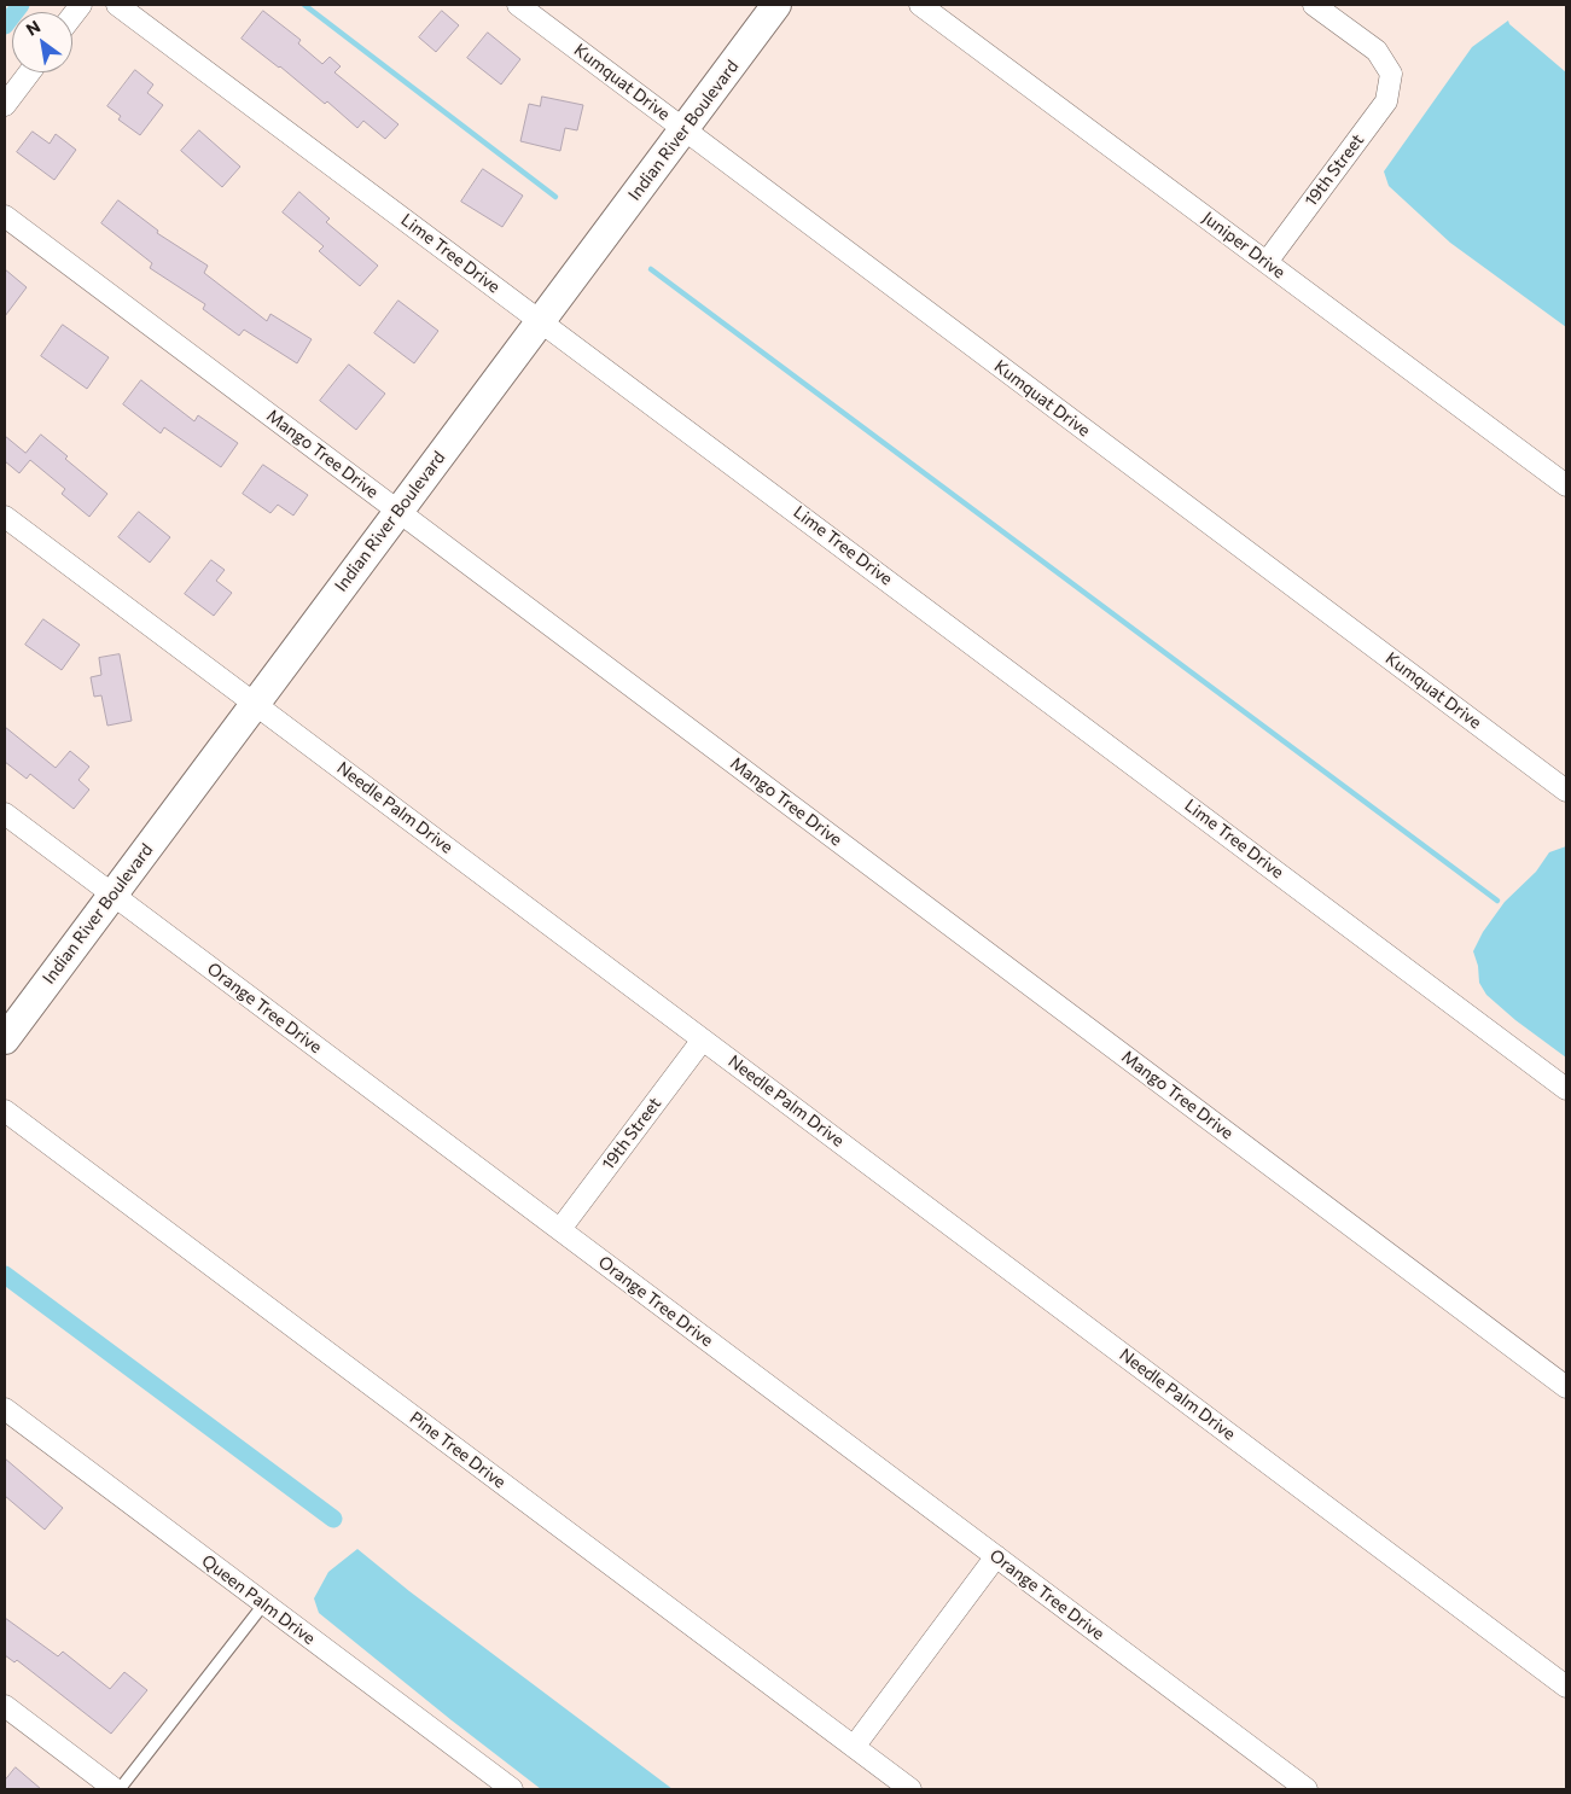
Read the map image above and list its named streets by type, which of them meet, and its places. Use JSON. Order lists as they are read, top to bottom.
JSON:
{
  "streets": {
    "main road": ["Indian River Boulevard"],
    "street": [
      "Kumquat Drive",
      "19th Street",
      "Juniper Drive",
      "Lime Tree Drive",
      "Mango Tree Drive",
      "Needle Palm Drive",
      "Orange Tree Drive",
      "Pine Tree Drive",
      "Queen Palm Drive"
    ]
  },
  "crossings": [
    ["Kumquat Drive", "Indian River Boulevard"],
    ["Indian River Boulevard", "Lime Tree Drive"],
    ["Indian River Boulevard", "Mango Tree Drive"],
    ["Indian River Boulevard", "Needle Palm Drive"],
    ["Indian River Boulevard", "Orange Tree Drive"],
    ["19th Street", "Juniper Drive"],
    ["19th Street", "Needle Palm Drive"],
    ["19th Street", "Orange Tree Drive"]
  ],
  "north": "top left"
}
